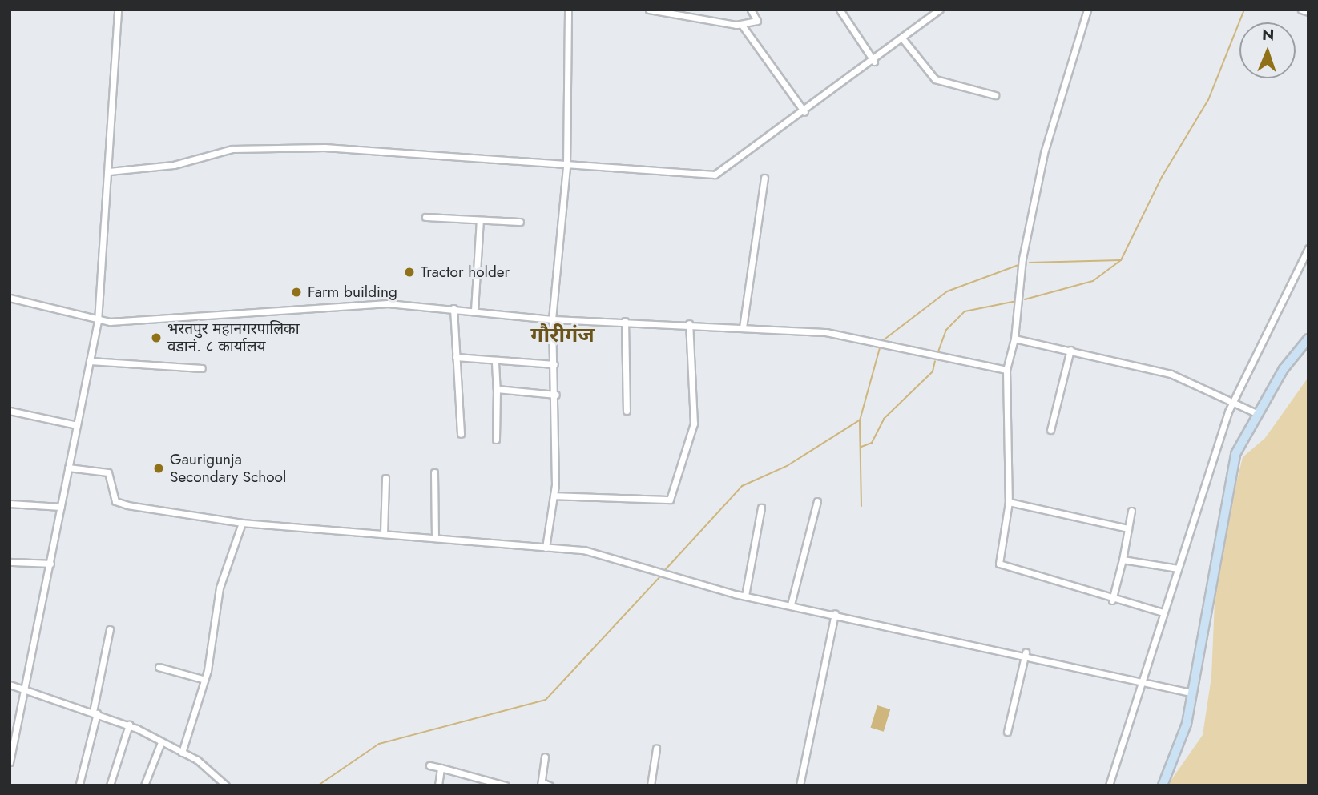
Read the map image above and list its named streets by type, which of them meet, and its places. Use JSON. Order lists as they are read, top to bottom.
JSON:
{
  "districts": ["गौरीगंज"],
  "places": [
    "Tractor holder",
    "Farm building",
    "भरतपुर महानगरपालिका वडानं. ८ कार्यालय",
    "Gaurigunja Secondary School"
  ],
  "north": "top"
}
